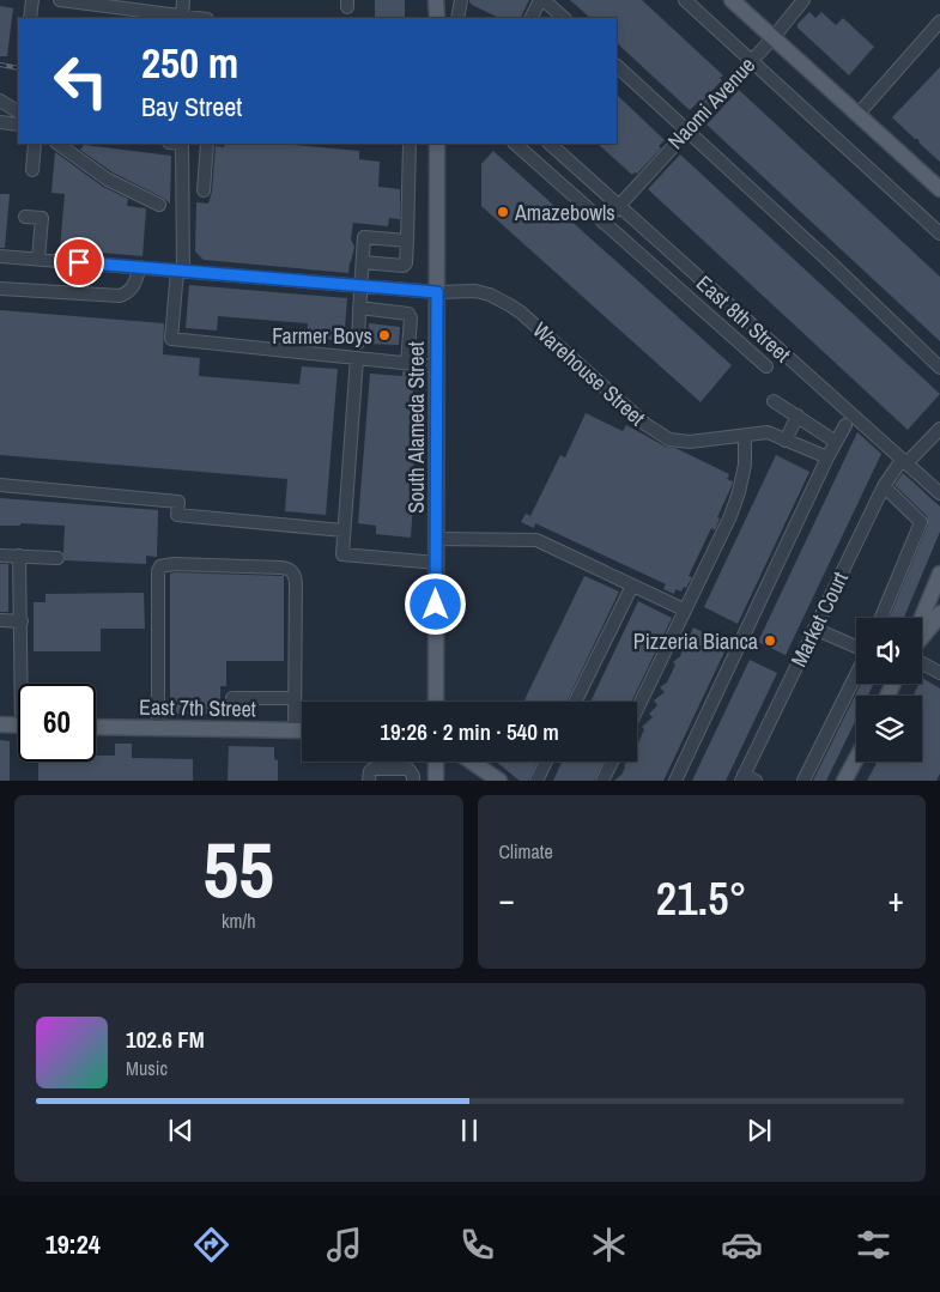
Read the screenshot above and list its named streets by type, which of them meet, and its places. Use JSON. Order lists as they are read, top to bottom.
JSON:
{
  "streets": {
    "main road": ["South Alameda Street", "East 7th Street"],
    "street": [
      "Naomi Avenue",
      "East 8th Street",
      "Warehouse Street",
      "Market Court"
    ]
  },
  "crossings": [
    ["Naomi Avenue", "East 8th Street"],
    ["East 8th Street", "Market Court"],
    ["Warehouse Street", "South Alameda Street"]
  ],
  "places": ["Amazebowls", "Farmer Boys", "Pizzeria Bianca"],
  "page": {
    "turn": ["250 m", "Bay Street"],
    "limit": "60",
    "trip": "19:26 · 2 min · 540 m",
    "tile": [
      ["55", "km/h"],
      "Climate"
    ],
    "heat": ["−", "21.5°", "+"],
    "song": ["102.6 FM", "Music"],
    "tabs": "19:24"
  }
}
